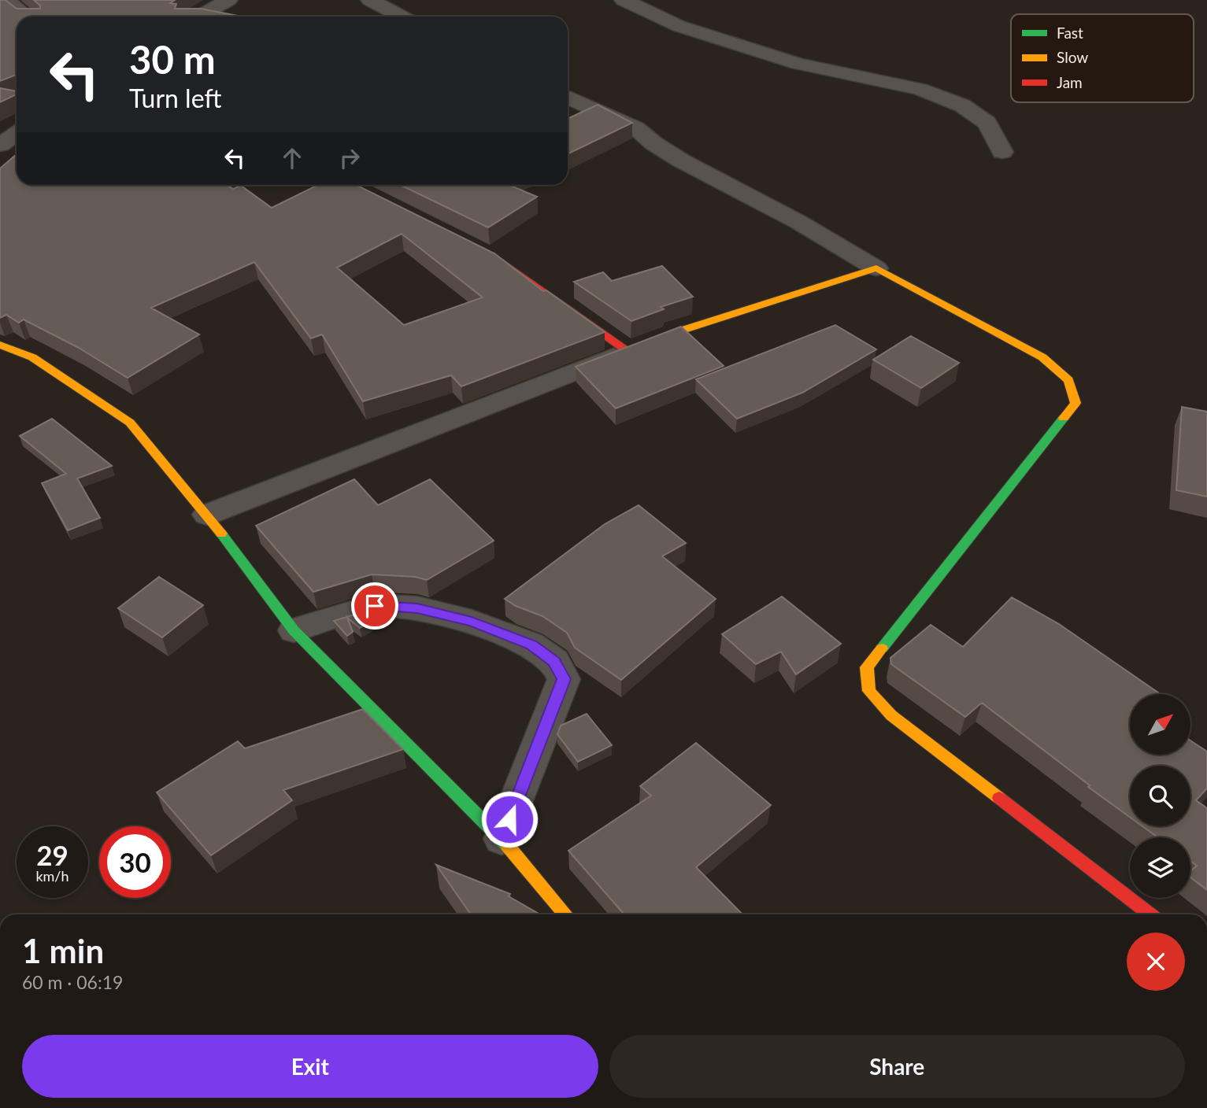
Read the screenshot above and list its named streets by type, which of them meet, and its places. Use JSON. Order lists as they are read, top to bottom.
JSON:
{
  "legend": ["Fast", "Slow", "Jam"],
  "north": "top right",
  "page": {
    "turn": ["30 m", "Turn left"],
    "speed": "29 km/h",
    "limit": "30",
    "heading": ["1 min", "60 m · 06:19"],
    "buttons": ["Exit", "Share"]
  }
}
